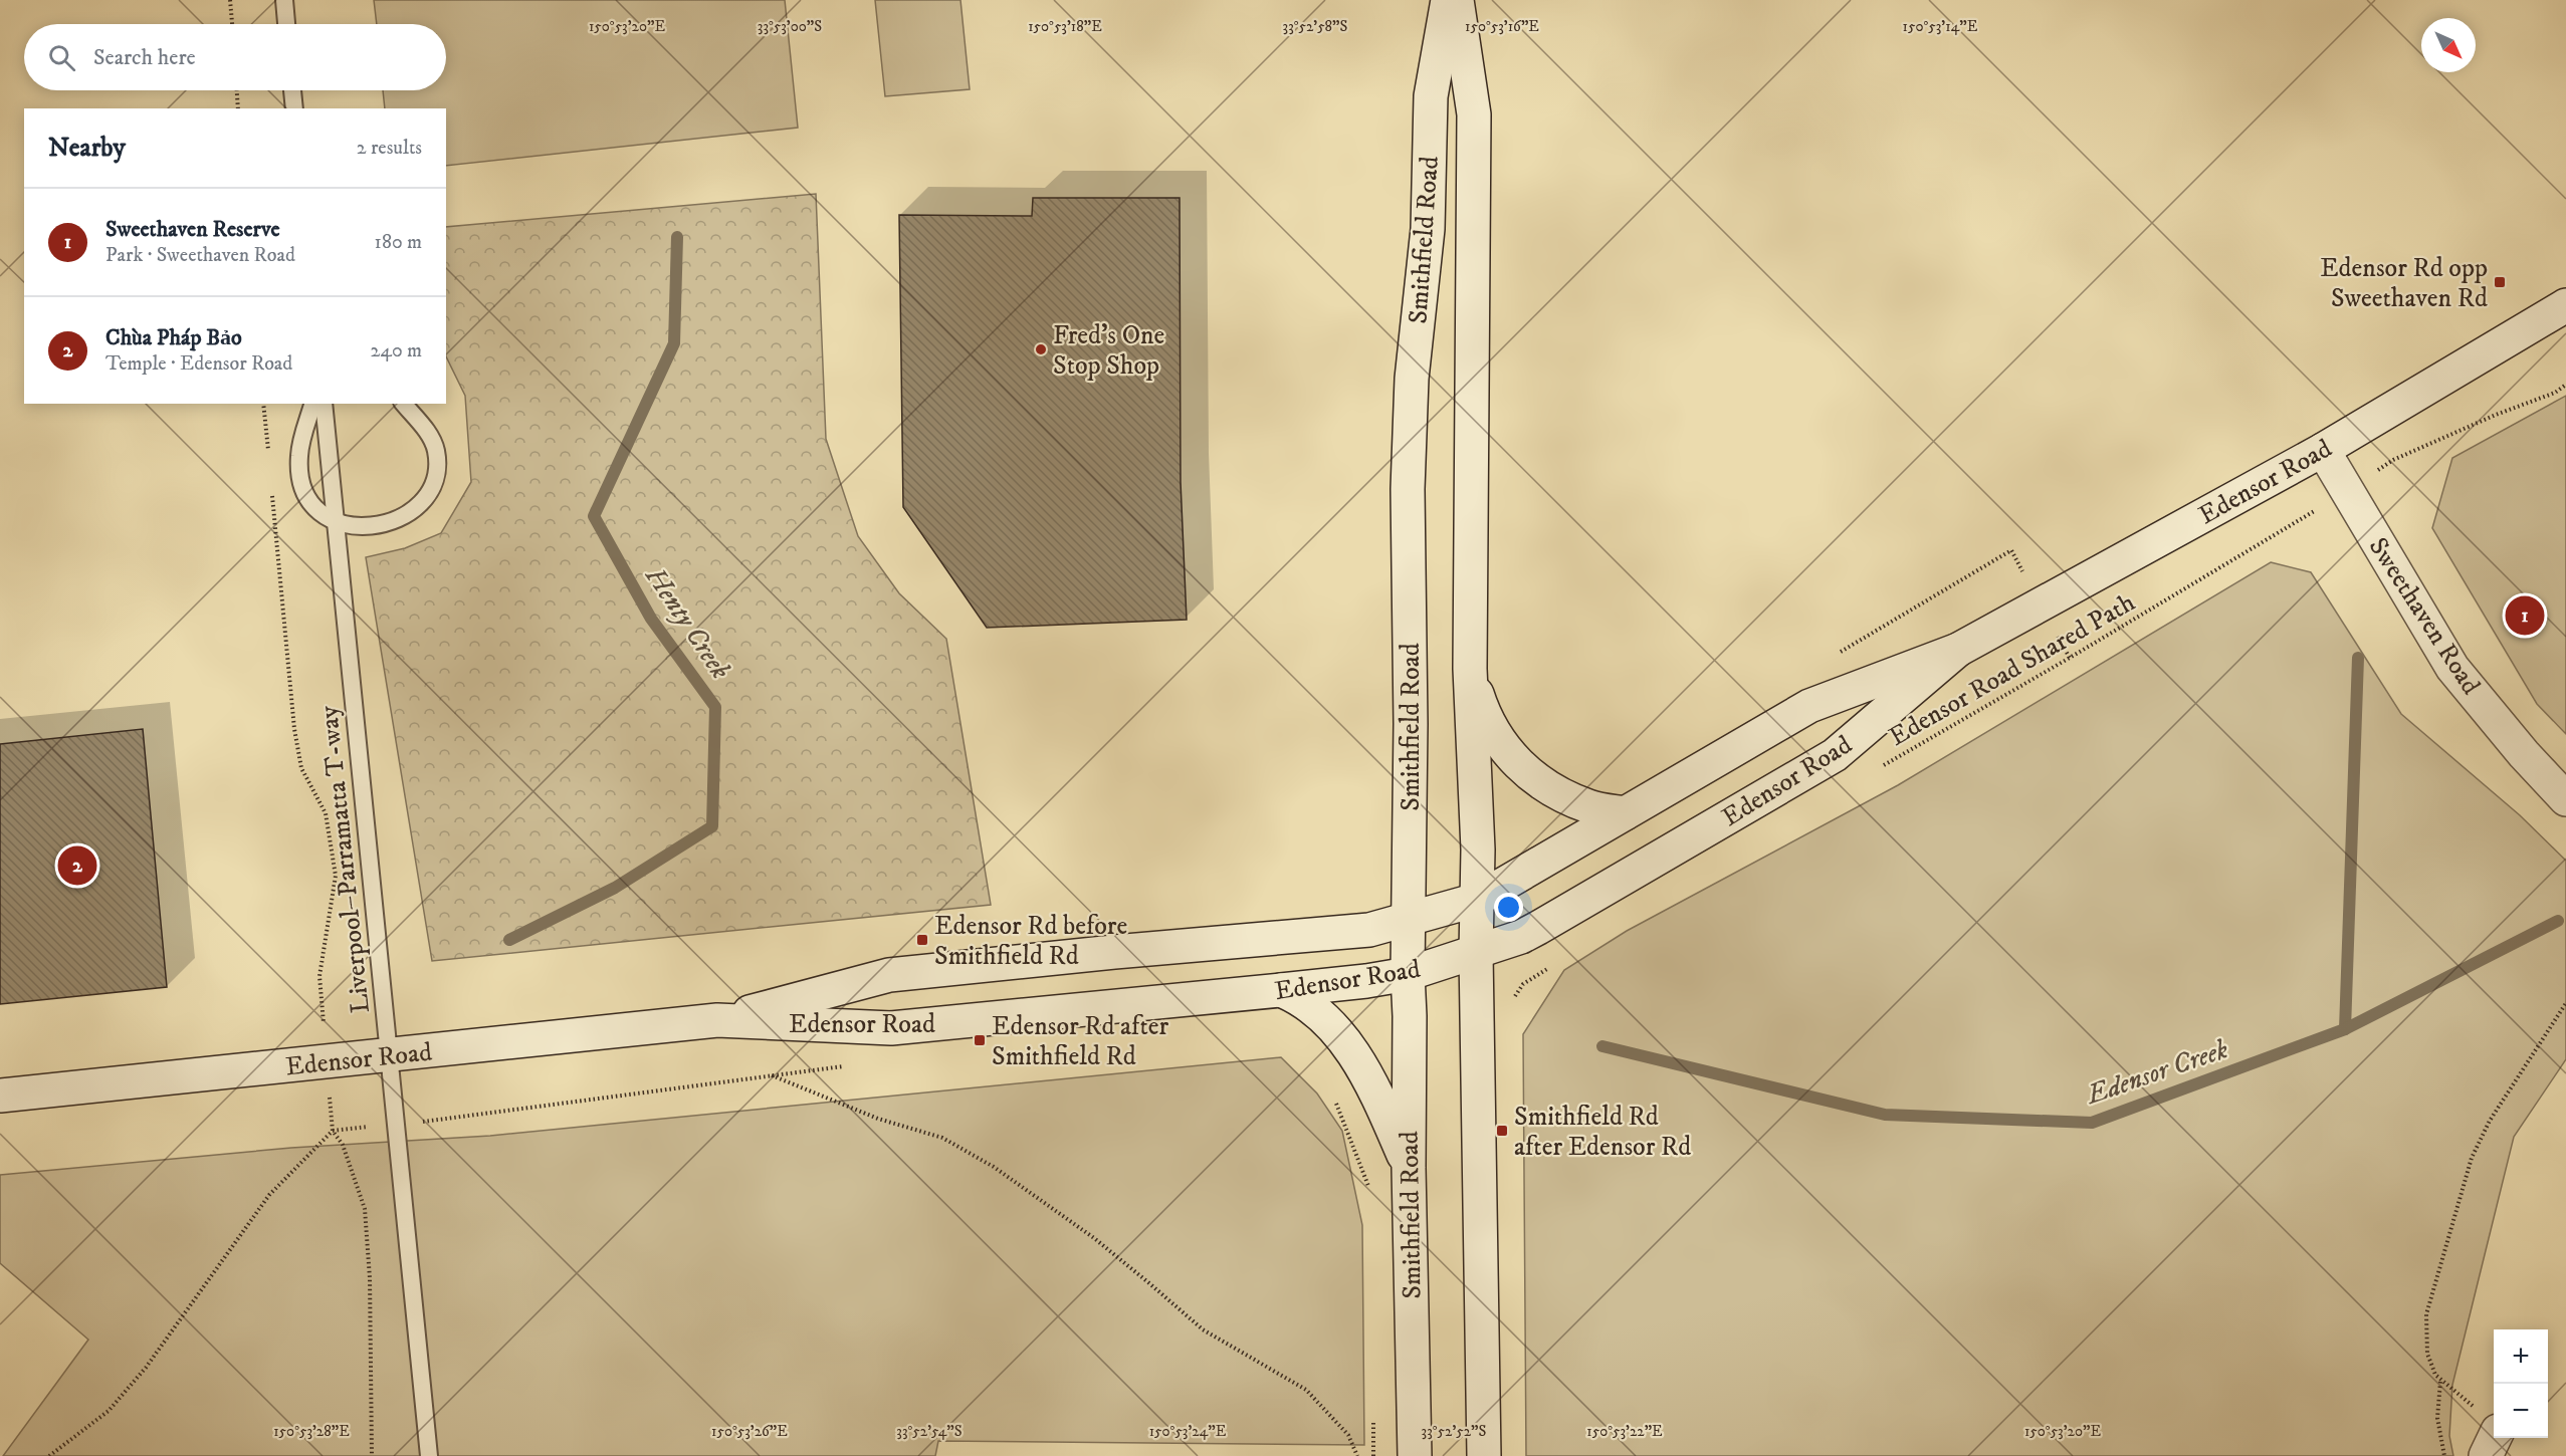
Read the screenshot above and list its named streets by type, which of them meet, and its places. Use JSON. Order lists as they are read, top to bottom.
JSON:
{
  "streets": {
    "main road": ["Smithfield Road", "Edensor Road", "Sweethaven Road"],
    "lane": ["Liverpool–Parramatta T-way"],
    "path": ["Edensor Road Shared Path"]
  },
  "crossings": [
    ["Smithfield Road", "Edensor Road"],
    ["Edensor Road", "Sweethaven Road"],
    ["Edensor Road", "Liverpool–Parramatta T-way"]
  ],
  "water": ["Henty Creek", "Edensor Creek"],
  "places": {
    "transit": [
      "Edensor Rd opp Sweethaven Rd",
      "Edensor Rd before Smithfield Rd",
      "Edensor Rd after Smithfield Rd",
      "Smithfield Rd after Edensor Rd"
    ],
    "other": ["Fred's One Stop Shop"]
  },
  "north": "bottom right",
  "page": {
    "search": "Search here",
    "heading": ["Nearby", "2 results"],
    "list": [
      {
        "mark": "1",
        "name": "Sweethaven Reserve",
        "note": "Park · Sweethaven Road",
        "value": "180 m"
      },
      {
        "mark": "2",
        "name": "Chùa Pháp Bảo",
        "note": "Temple · Edensor Road",
        "value": "240 m"
      }
    ],
    "pins": ["1", "2"],
    "map_buttons": ["+", "−"]
  },
  "coordinates": [
    "150°53'20\"E",
    "33°53'00\"S",
    "150°53'18\"E",
    "33°52'58\"S",
    "150°53'16\"E",
    "150°53'14\"E",
    "150°53'28\"E",
    "150°53'26\"E",
    "33°52'54\"S",
    "150°53'24\"E",
    "33°52'52\"S",
    "150°53'22\"E"
  ]
}
